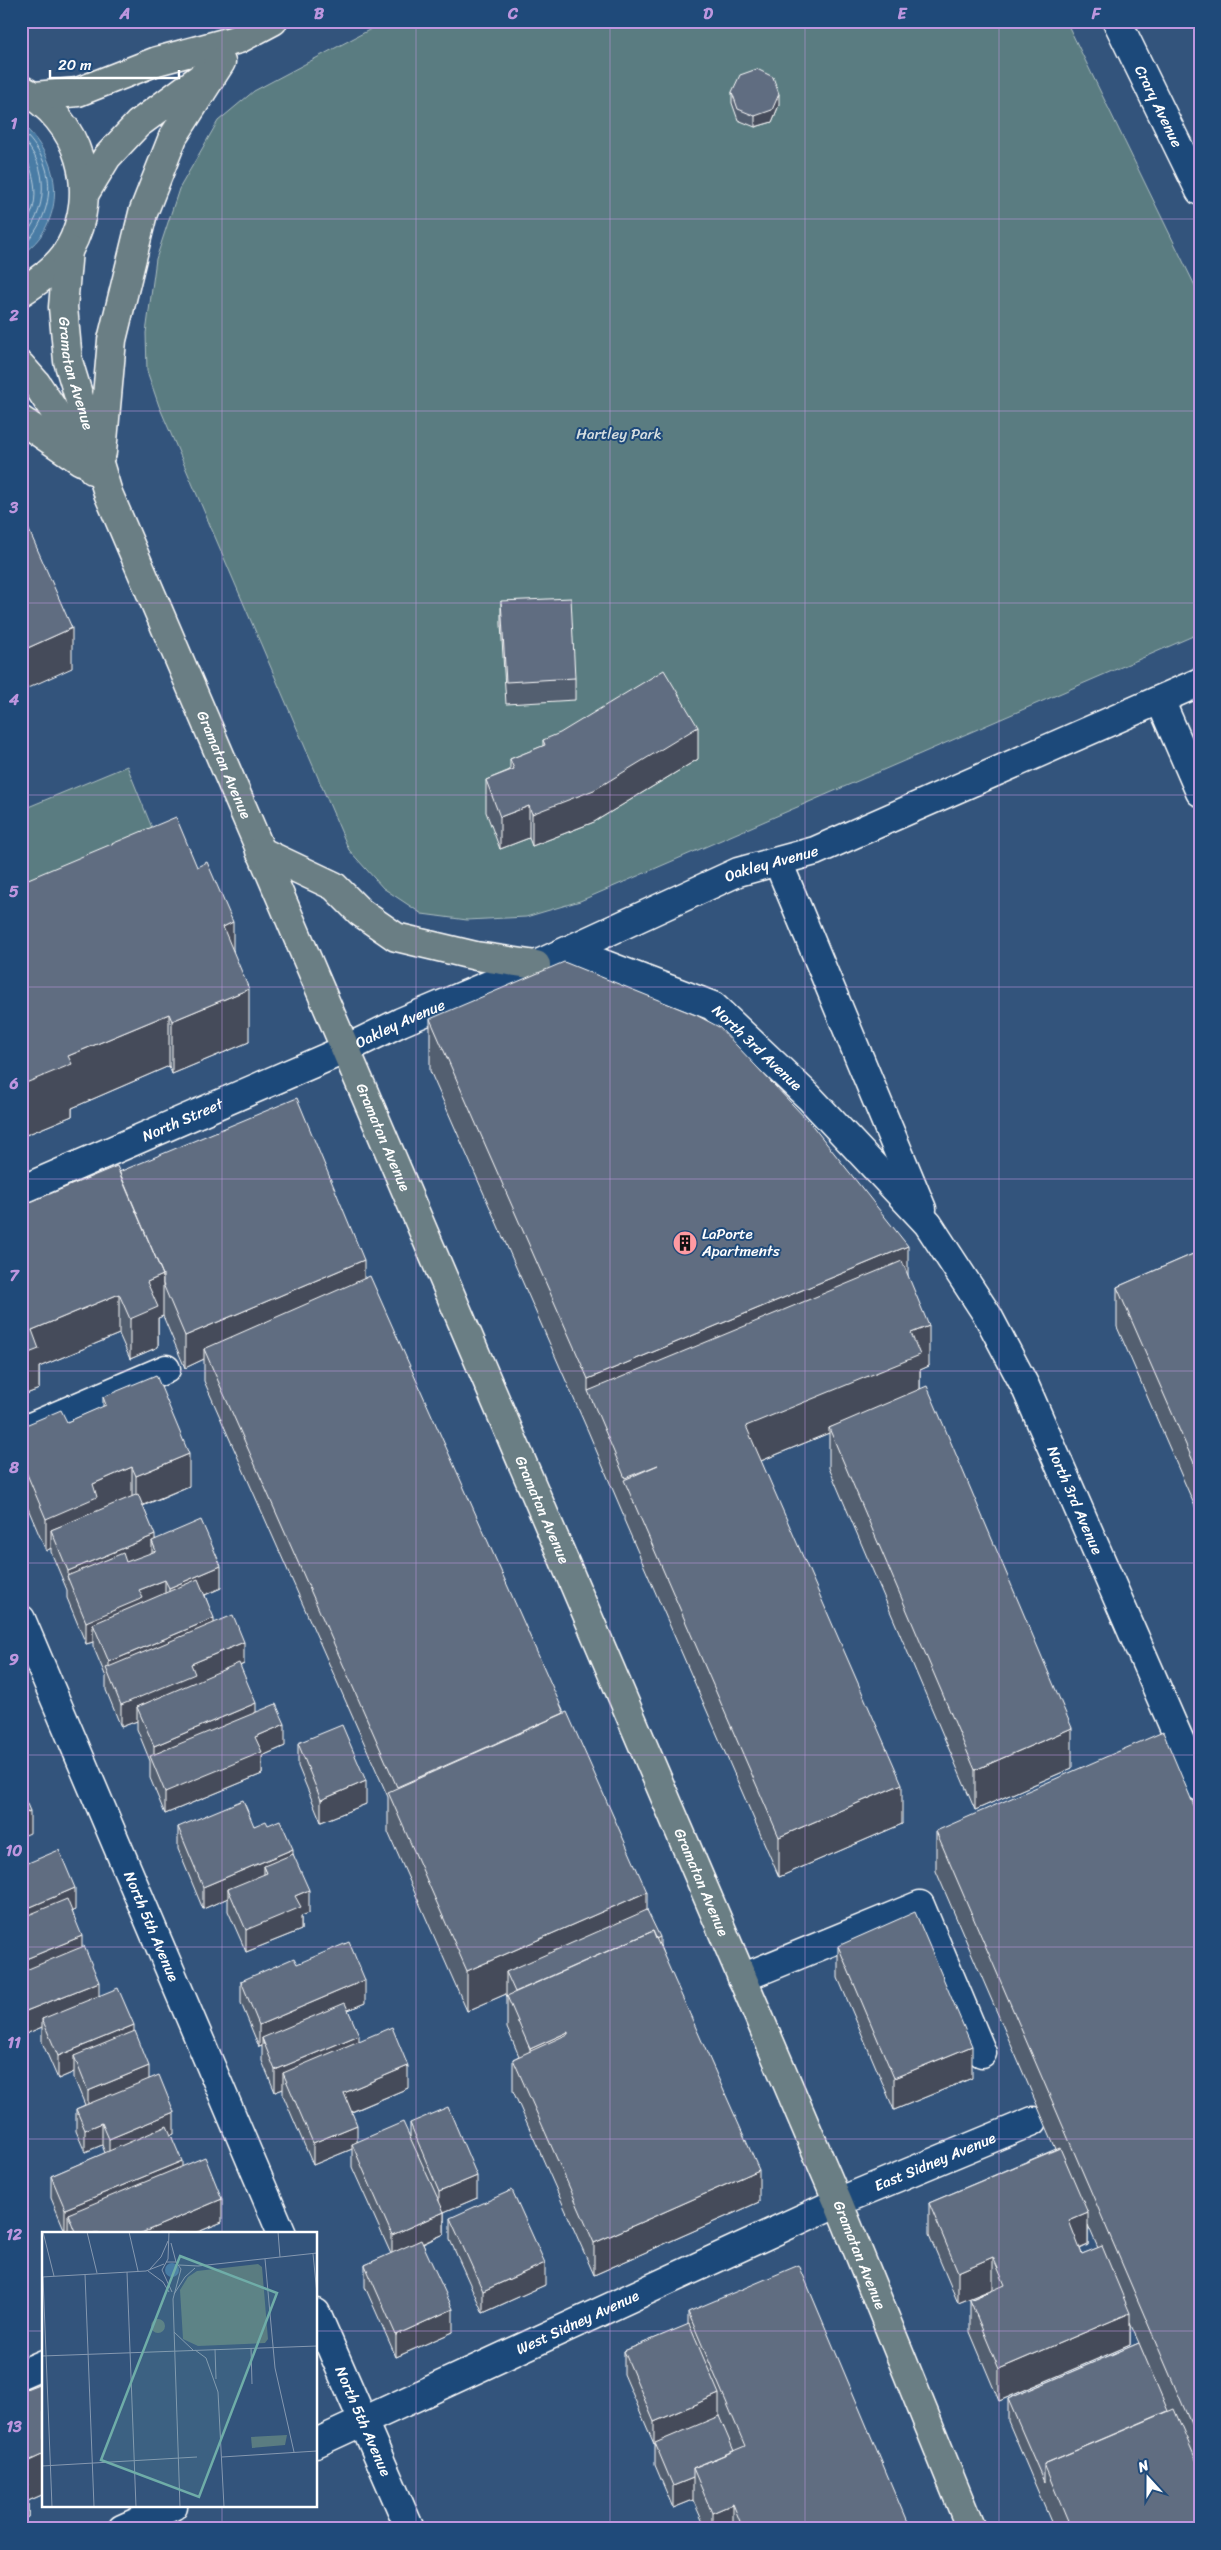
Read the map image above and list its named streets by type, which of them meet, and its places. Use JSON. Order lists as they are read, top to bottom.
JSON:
{
  "streets": {
    "main road": ["Gramatan Avenue"],
    "street": [
      "Crary Avenue",
      "Oakley Avenue",
      "North 3rd Avenue",
      "North Street",
      "North 5th Avenue",
      "East Sidney Avenue",
      "West Sidney Avenue"
    ]
  },
  "crossings": [
    ["Gramatan Avenue", "Oakley Avenue"],
    ["Gramatan Avenue", "North Street"],
    ["Gramatan Avenue", "East Sidney Avenue"],
    ["Gramatan Avenue", "West Sidney Avenue"],
    ["Oakley Avenue", "North 3rd Avenue"],
    ["Oakley Avenue", "North Street"],
    ["North 5th Avenue", "West Sidney Avenue"],
    ["East Sidney Avenue", "West Sidney Avenue"]
  ],
  "parks": ["Hartley Park"],
  "places": {
    "building": ["LaPorte Apartments"]
  },
  "scale_bar": "20 m",
  "north": "top",
  "grid": {
    "columns": [
      "A",
      "B",
      "C",
      "D",
      "E",
      "F"
    ],
    "rows": [
      "1",
      "2",
      "3",
      "4",
      "5",
      "6",
      "7",
      "8",
      "9",
      "10",
      "11",
      "12",
      "13"
    ]
  }
}
